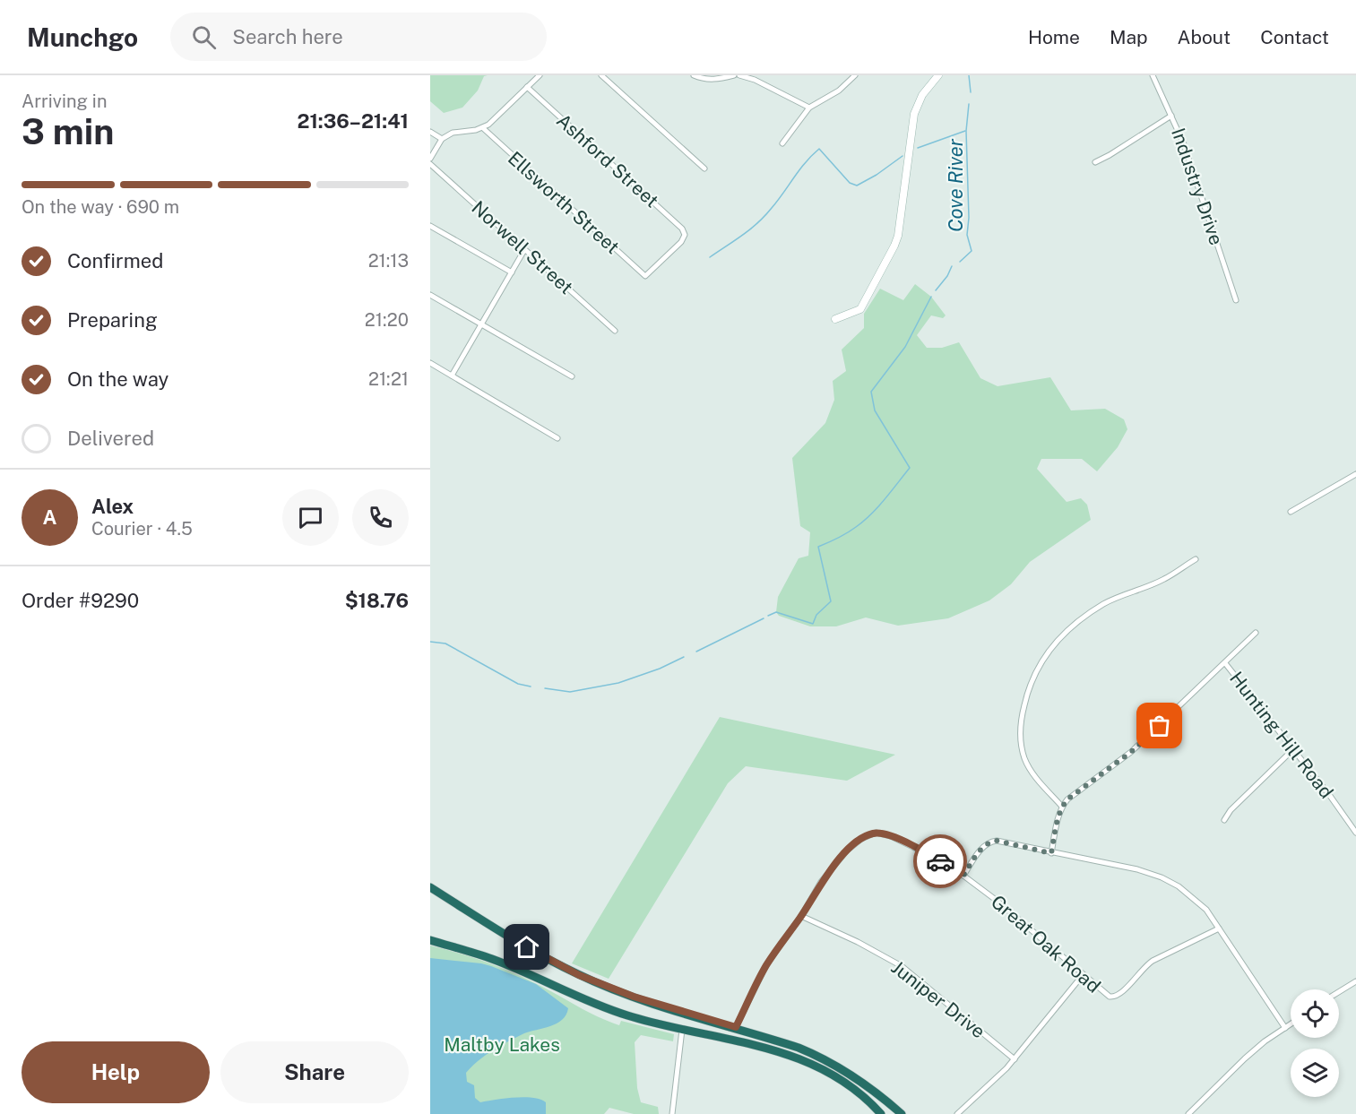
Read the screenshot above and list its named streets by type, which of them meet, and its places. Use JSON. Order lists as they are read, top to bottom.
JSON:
{
  "streets": {
    "street": [
      "Ashford Street",
      "Industry Drive",
      "Ellsworth Street",
      "Norwell Street",
      "Hunting Hill Road",
      "Great Oak Road",
      "Juniper Drive"
    ]
  },
  "crossings": [
    ["Ashford Street", "Ellsworth Street"],
    ["Great Oak Road", "Juniper Drive"]
  ],
  "water": ["Cove River"],
  "parks": ["Maltby Lakes"],
  "page": {
    "header": "Munchgo",
    "search": "Search here",
    "nav": [
      "Home",
      "Map",
      "About",
      "Contact"
    ],
    "heading": ["3 min", "Arriving in", "21:36–21:41"],
    "panel": [
      "Alex",
      "Courier · 4.5",
      "Order #9290",
      "$18.76"
    ],
    "bar": "On the way · 690 m",
    "list": [
      ["Confirmed", "21:13"],
      ["Preparing", "21:20"],
      ["On the way", "21:21"],
      "Delivered"
    ],
    "round": "A",
    "buttons": ["Help", "Share"]
  }
}
